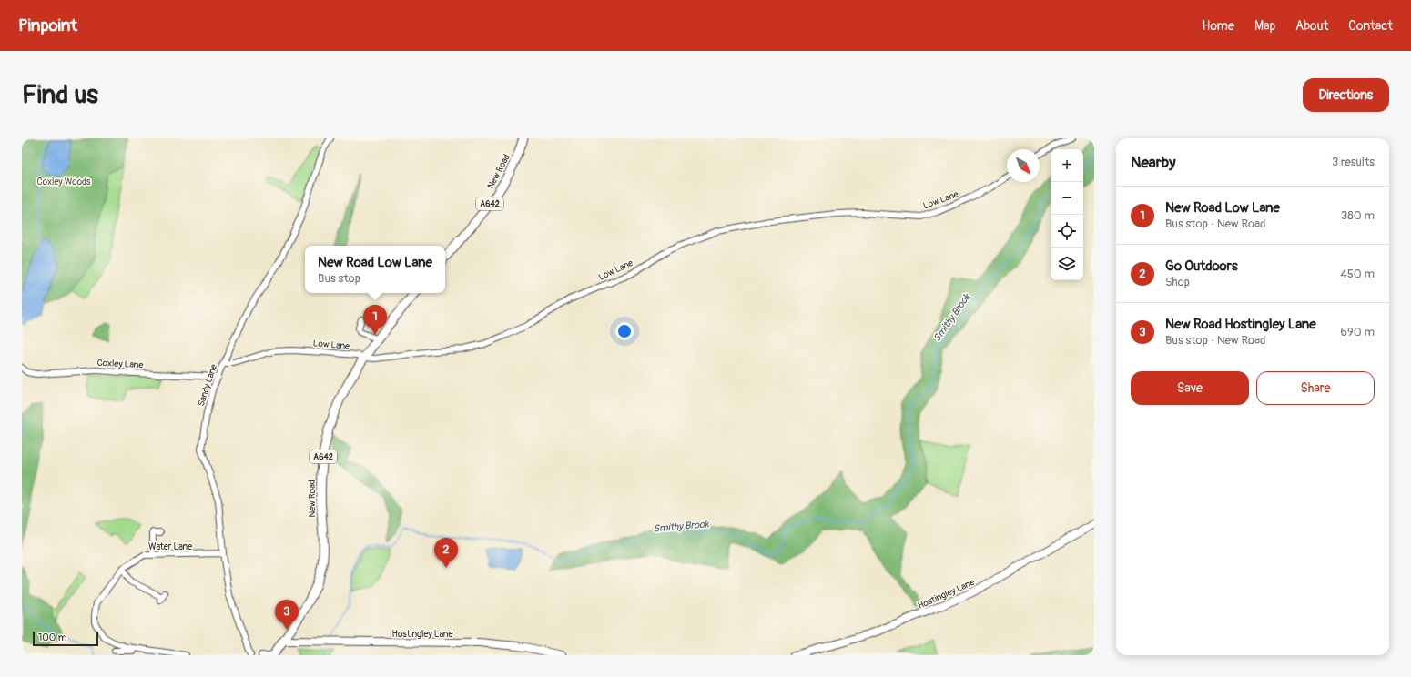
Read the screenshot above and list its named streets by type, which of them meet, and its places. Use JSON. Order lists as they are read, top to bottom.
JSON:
{
  "streets": {
    "highway": ["New Road", "A642"],
    "main road": ["Hostingley Lane"],
    "street": [
      "Low Lane",
      "Coxley Lane",
      "Sandy Lane",
      "Water Lane"
    ]
  },
  "crossings": [
    ["New Road", "Low Lane"],
    ["New Road", "Hostingley Lane"],
    ["Low Lane", "Sandy Lane"],
    ["Coxley Lane", "Sandy Lane"],
    ["Sandy Lane", "Water Lane"]
  ],
  "water": ["Smithy Brook"],
  "parks": ["Coxley Woods"],
  "scale_bar": "100 m",
  "north": "bottom right",
  "page": {
    "header": "Pinpoint",
    "nav": [
      "Home",
      "Map",
      "About",
      "Contact"
    ],
    "buttons": [
      "Directions",
      ["Save", "Share"]
    ],
    "title": "Find us",
    "heading": ["Nearby", "3 results"],
    "map_buttons": ["+", "−"],
    "list": [
      {
        "mark": "1",
        "name": "New Road Low Lane",
        "note": "Bus stop · New Road",
        "value": "380 m"
      },
      {
        "mark": "2",
        "name": "Go Outdoors",
        "note": "Shop",
        "value": "450 m"
      },
      {
        "mark": "3",
        "name": "New Road Hostingley Lane",
        "note": "Bus stop · New Road",
        "value": "690 m"
      }
    ],
    "popup": ["New Road Low Lane", "Bus stop"],
    "pins": ["1", "2", "3"],
    "scale": "100 m"
  }
}
